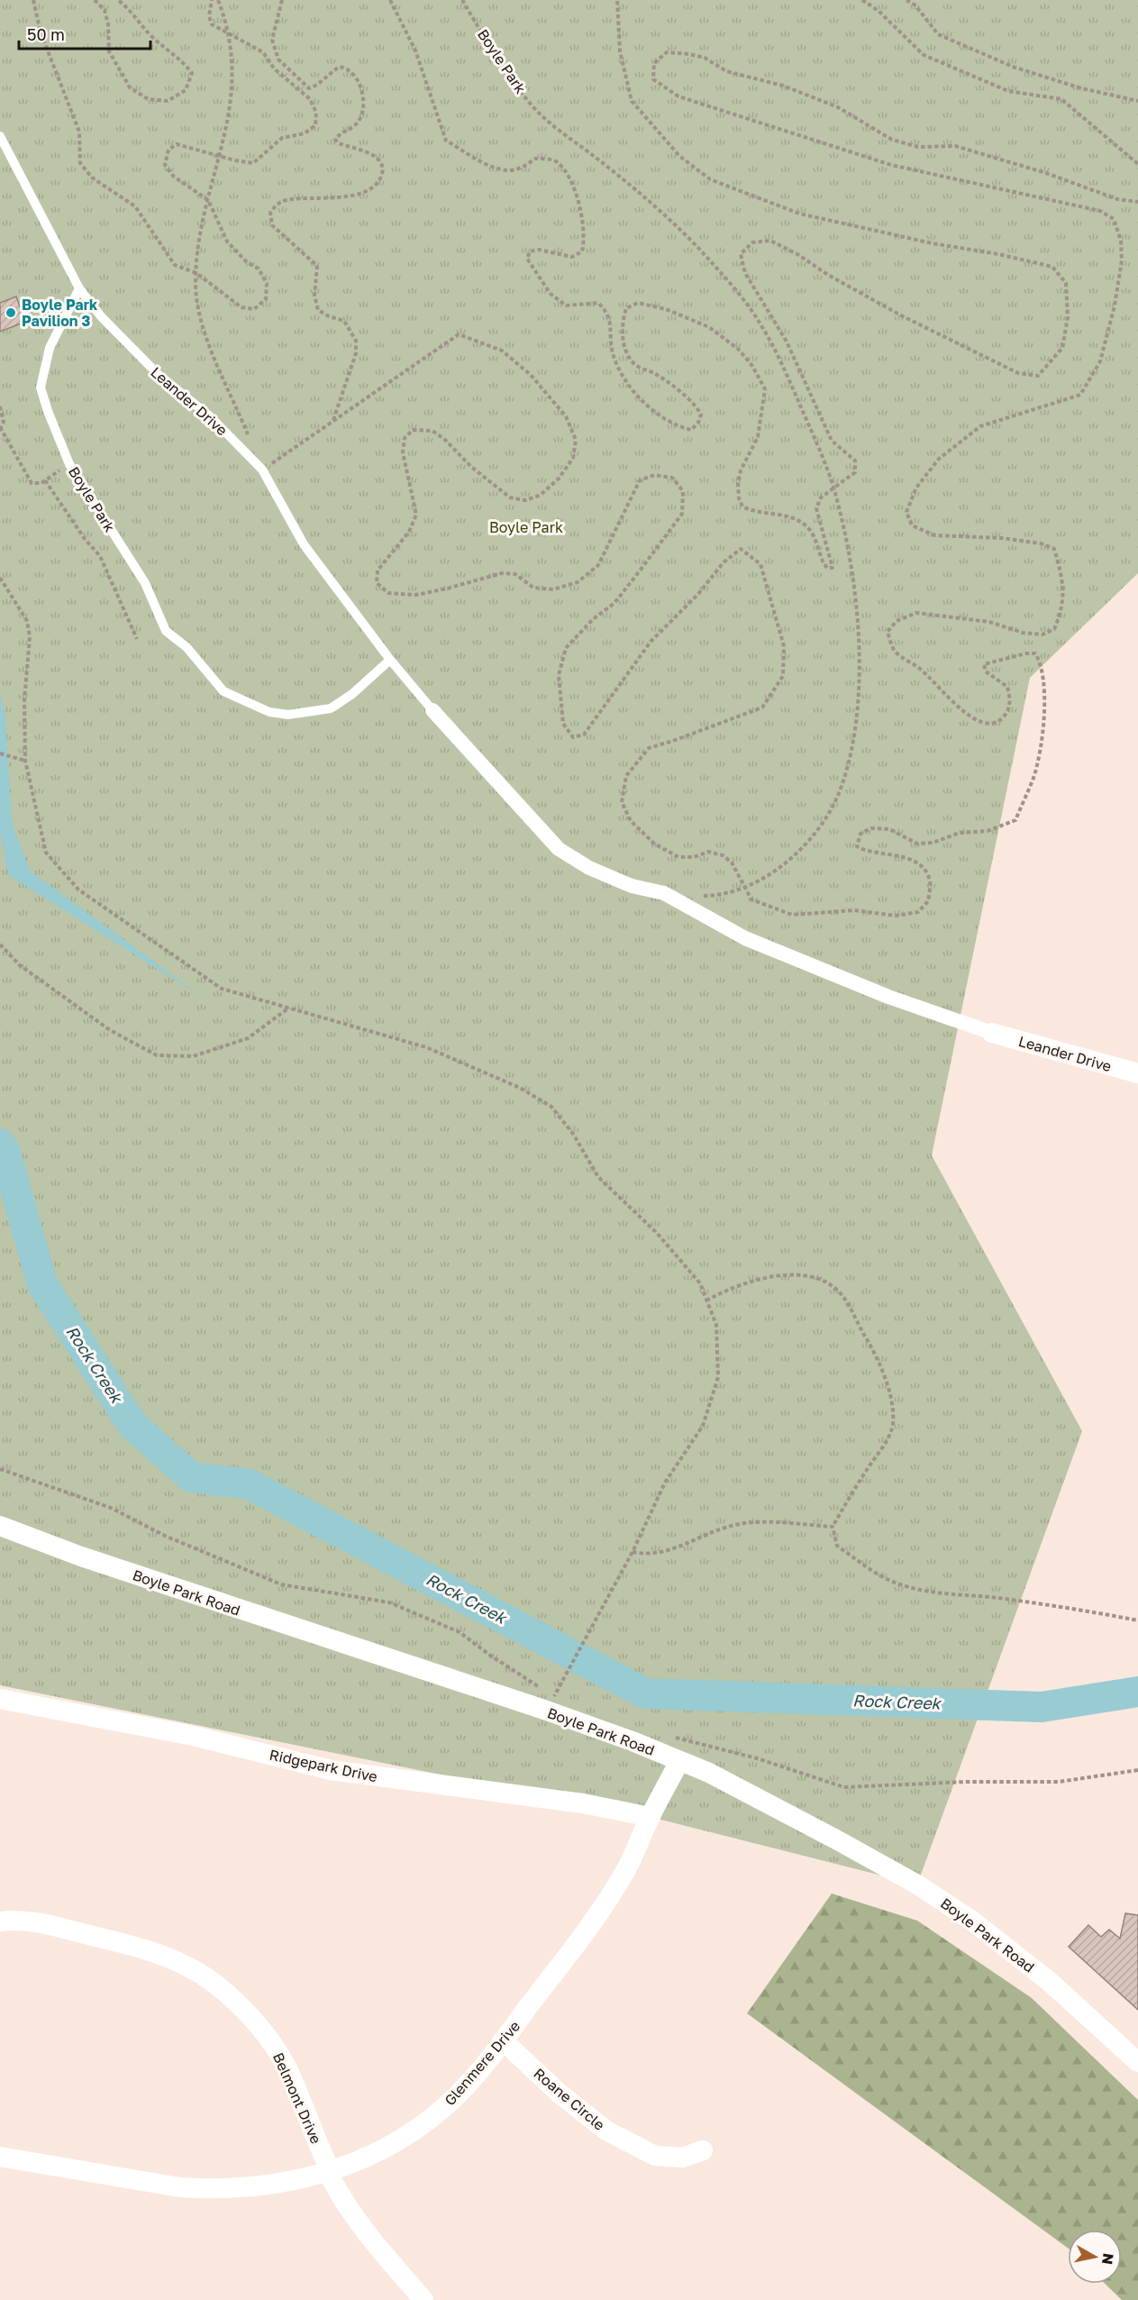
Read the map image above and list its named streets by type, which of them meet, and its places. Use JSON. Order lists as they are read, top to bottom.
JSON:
{
  "streets": {
    "street": [
      "Leander Drive",
      "Boyle Park Road",
      "Ridgepark Drive",
      "Glenmere Drive",
      "Belmont Drive",
      "Roane Circle"
    ],
    "lane": ["Boyle Park"]
  },
  "crossings": [
    ["Boyle Park", "Leander Drive"],
    ["Boyle Park Road", "Glenmere Drive"],
    ["Ridgepark Drive", "Glenmere Drive"],
    ["Glenmere Drive", "Belmont Drive"],
    ["Glenmere Drive", "Roane Circle"]
  ],
  "water": ["Rock Creek"],
  "parks": ["Boyle Park"],
  "places": ["Boyle Park Pavilion 3"],
  "scale_bar": "50 m",
  "north": "right"
}
